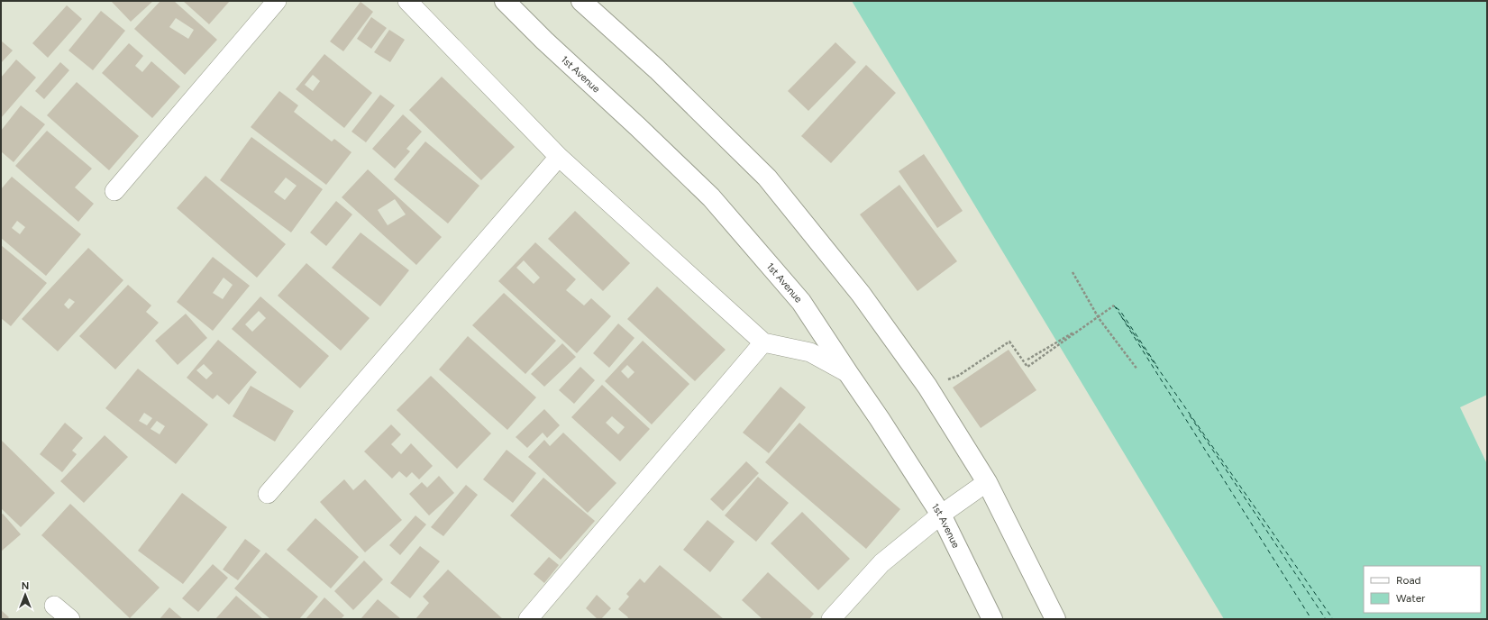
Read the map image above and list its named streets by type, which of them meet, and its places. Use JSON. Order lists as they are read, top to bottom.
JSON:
{
  "streets": {
    "main road": ["1st Avenue"]
  },
  "legend": ["Road", "Water"],
  "north": "top"
}
